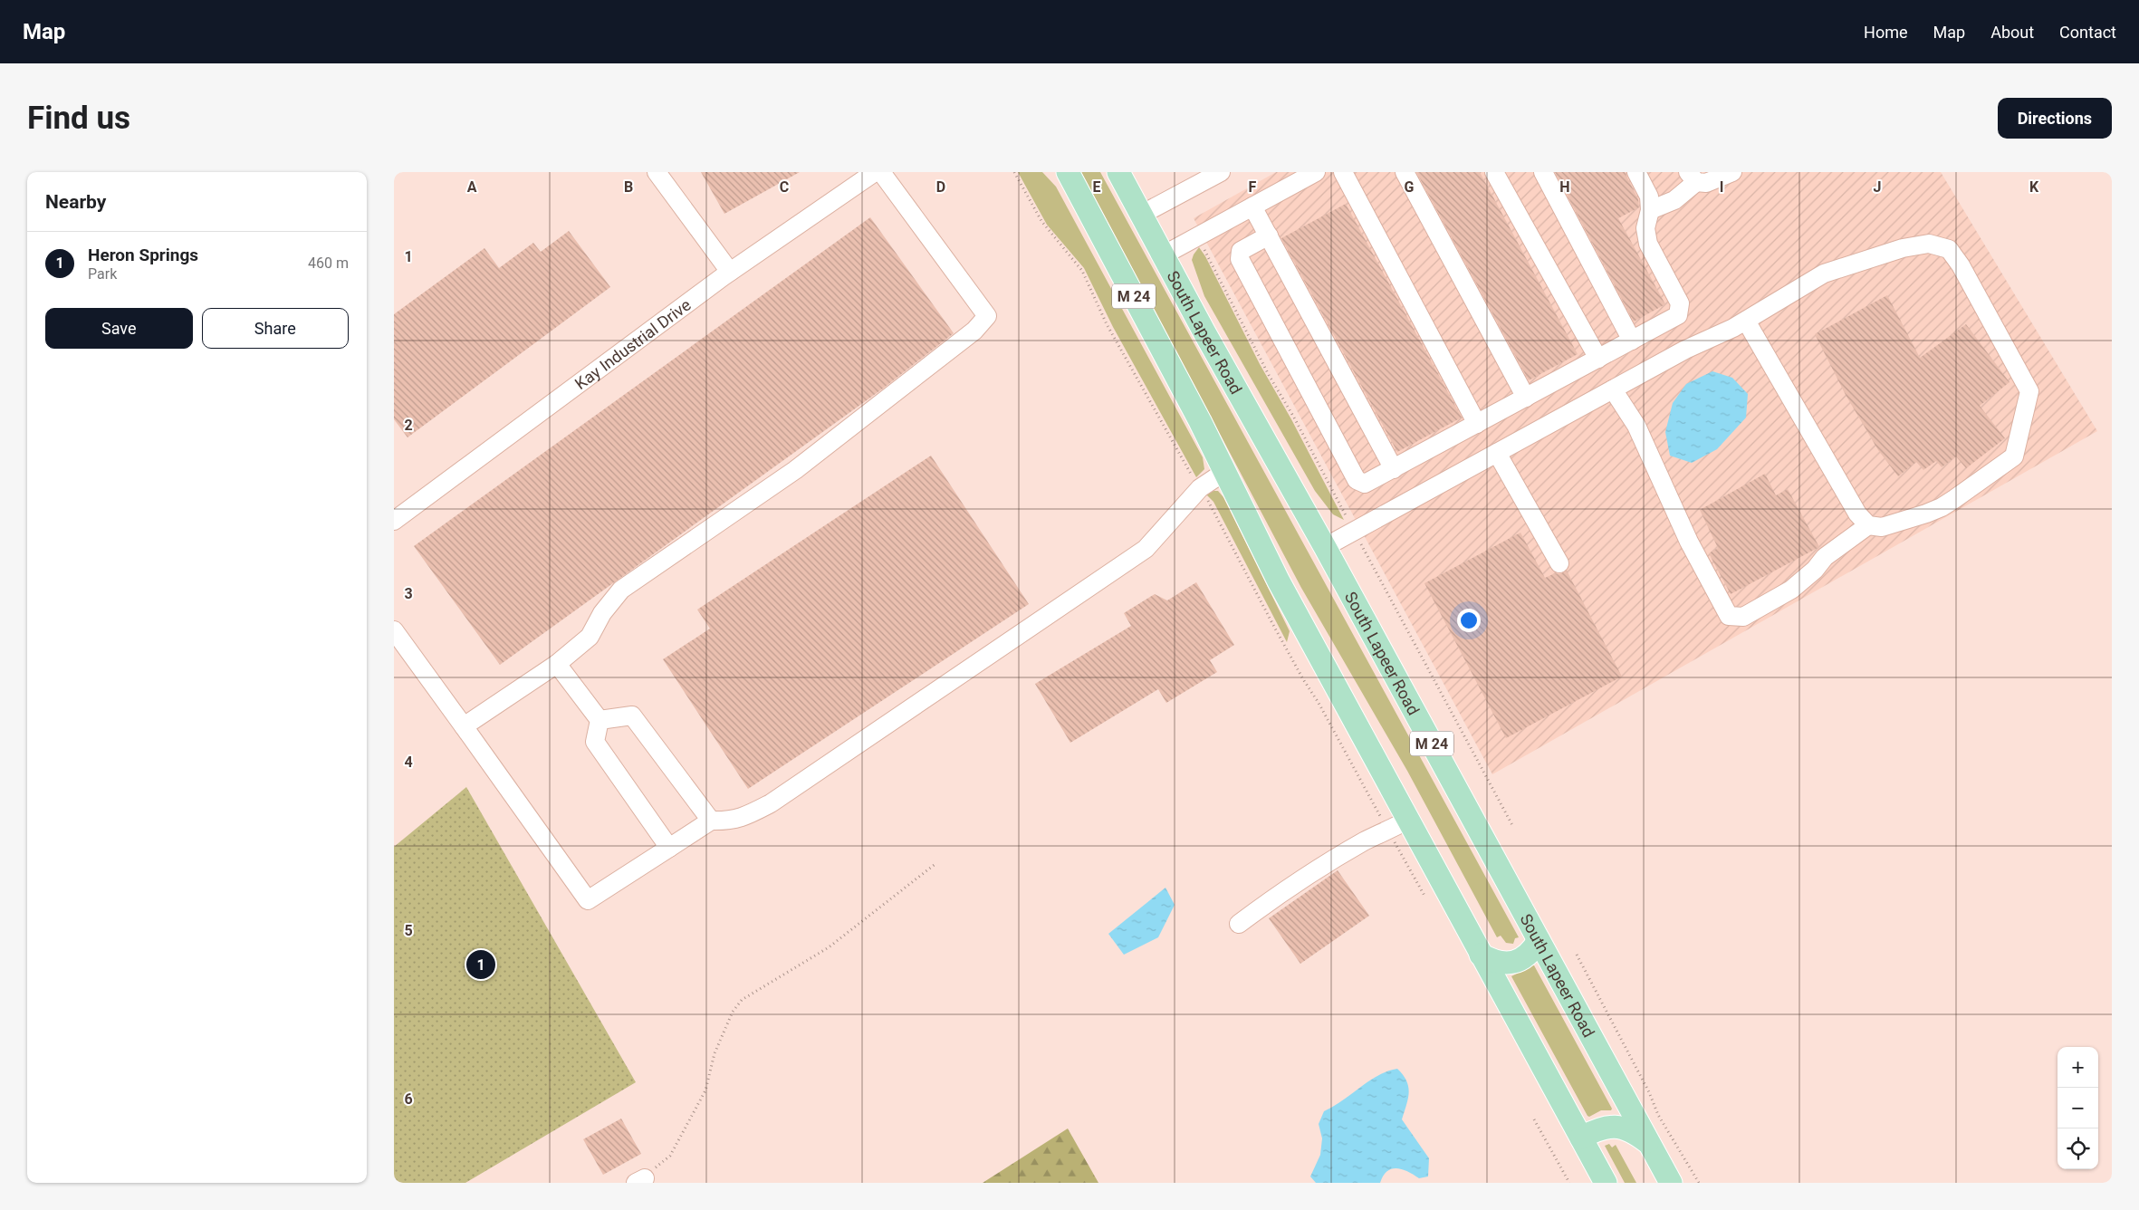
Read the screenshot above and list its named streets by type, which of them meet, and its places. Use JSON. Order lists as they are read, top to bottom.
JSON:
{
  "streets": {
    "main road": ["M 24", "South Lapeer Road"],
    "street": ["Kay Industrial Drive"]
  },
  "page": {
    "header": "Map",
    "nav": [
      "Home",
      "Map",
      "About",
      "Contact"
    ],
    "buttons": [
      "Directions",
      ["Save", "Share"]
    ],
    "title": "Find us",
    "heading": "Nearby",
    "list": [
      {
        "mark": "1",
        "name": "Heron Springs",
        "note": "Park",
        "value": "460 m"
      }
    ],
    "pins": "1",
    "map_buttons": ["+", "−"]
  },
  "grid": {
    "columns": [
      "A",
      "B",
      "C",
      "D",
      "E",
      "F",
      "G",
      "H",
      "I",
      "J",
      "K"
    ],
    "rows": [
      "1",
      "2",
      "3",
      "4",
      "5",
      "6"
    ]
  }
}
